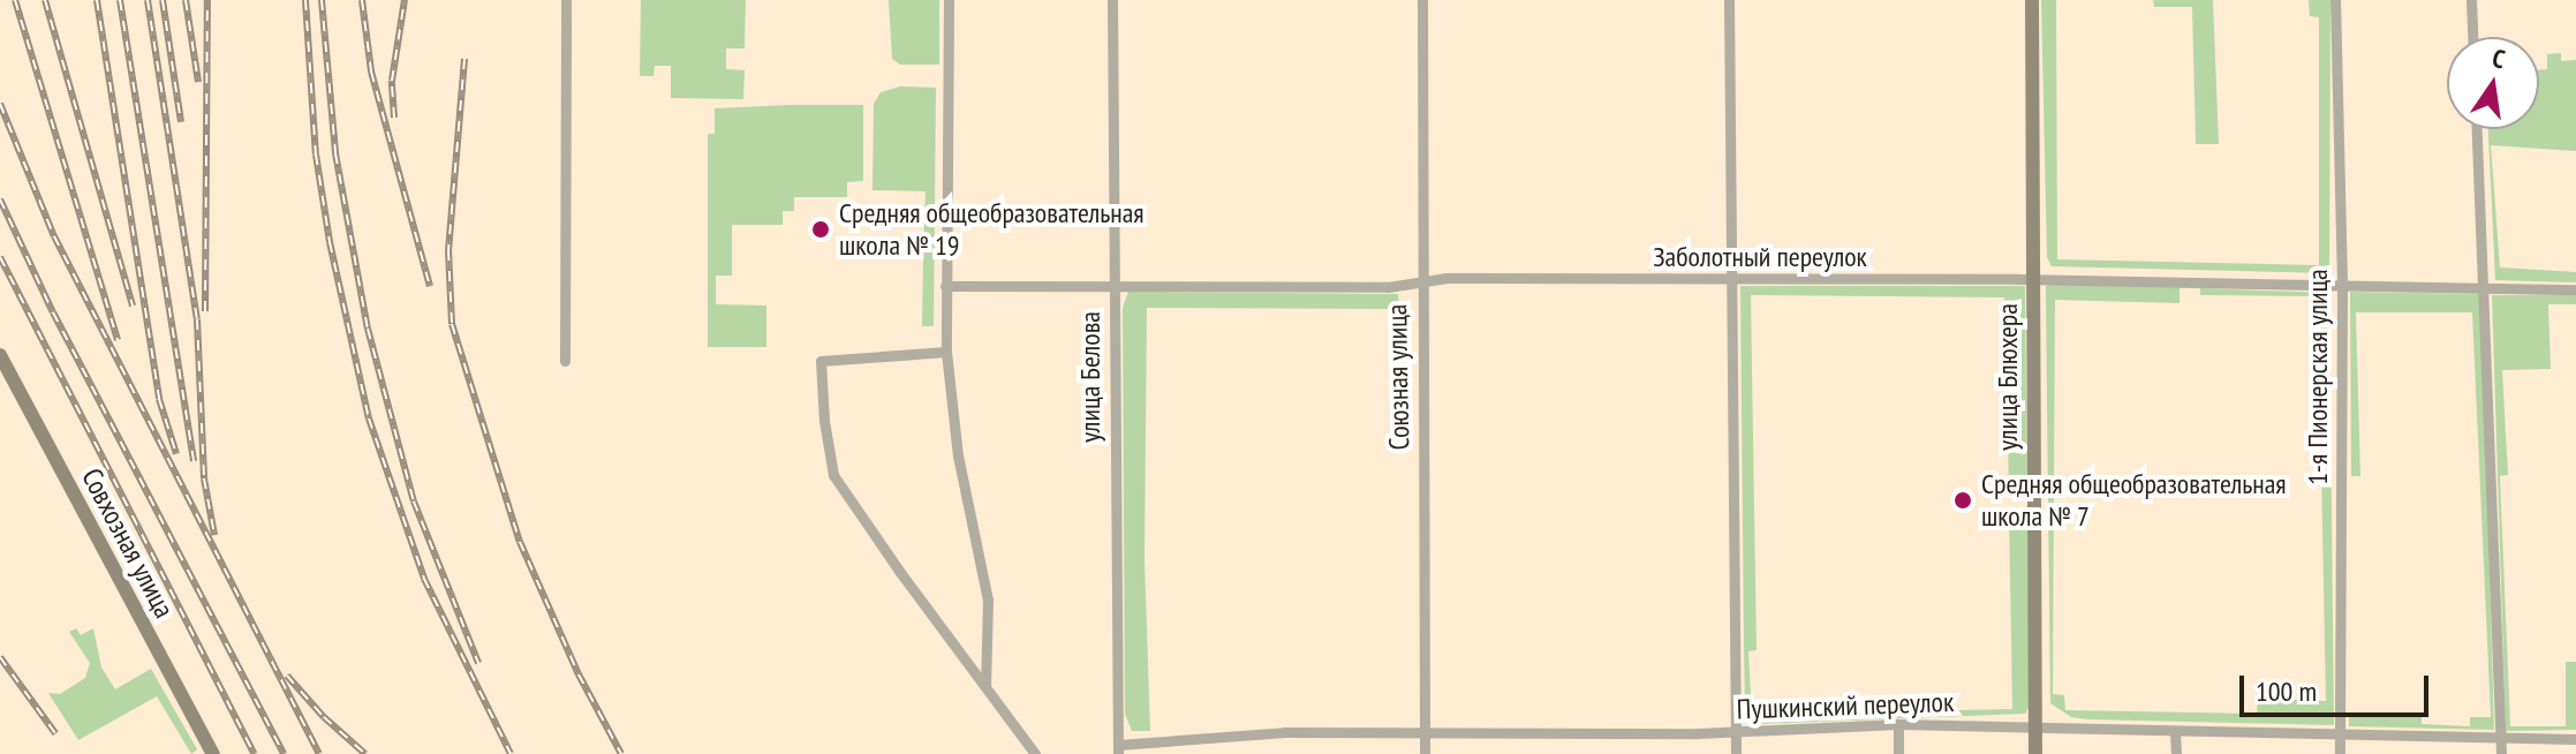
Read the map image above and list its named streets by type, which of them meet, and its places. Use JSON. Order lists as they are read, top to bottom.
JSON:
{
  "streets": {
    "street": [
      "Заболотный переулок",
      "улица Белова",
      "Союзная улица",
      "улица Блюхера",
      "1-я Пионерская улица",
      "Совхозная улица",
      "Пушкинский переулок"
    ]
  },
  "crossings": [
    ["Заболотный переулок", "улица Белова"],
    ["Заболотный переулок", "Союзная улица"],
    ["Заболотный переулок", "улица Блюхера"],
    ["Заболотный переулок", "1-я Пионерская улица"],
    ["улица Белова", "Пушкинский переулок"],
    ["Союзная улица", "Пушкинский переулок"],
    ["улица Блюхера", "Пушкинский переулок"],
    ["1-я Пионерская улица", "Пушкинский переулок"]
  ],
  "places": ["Средняя общеобразовательная школа № 19", "Средняя общеобразовательная школа № 7"],
  "scale_bar": "100 m",
  "north": "top"
}
